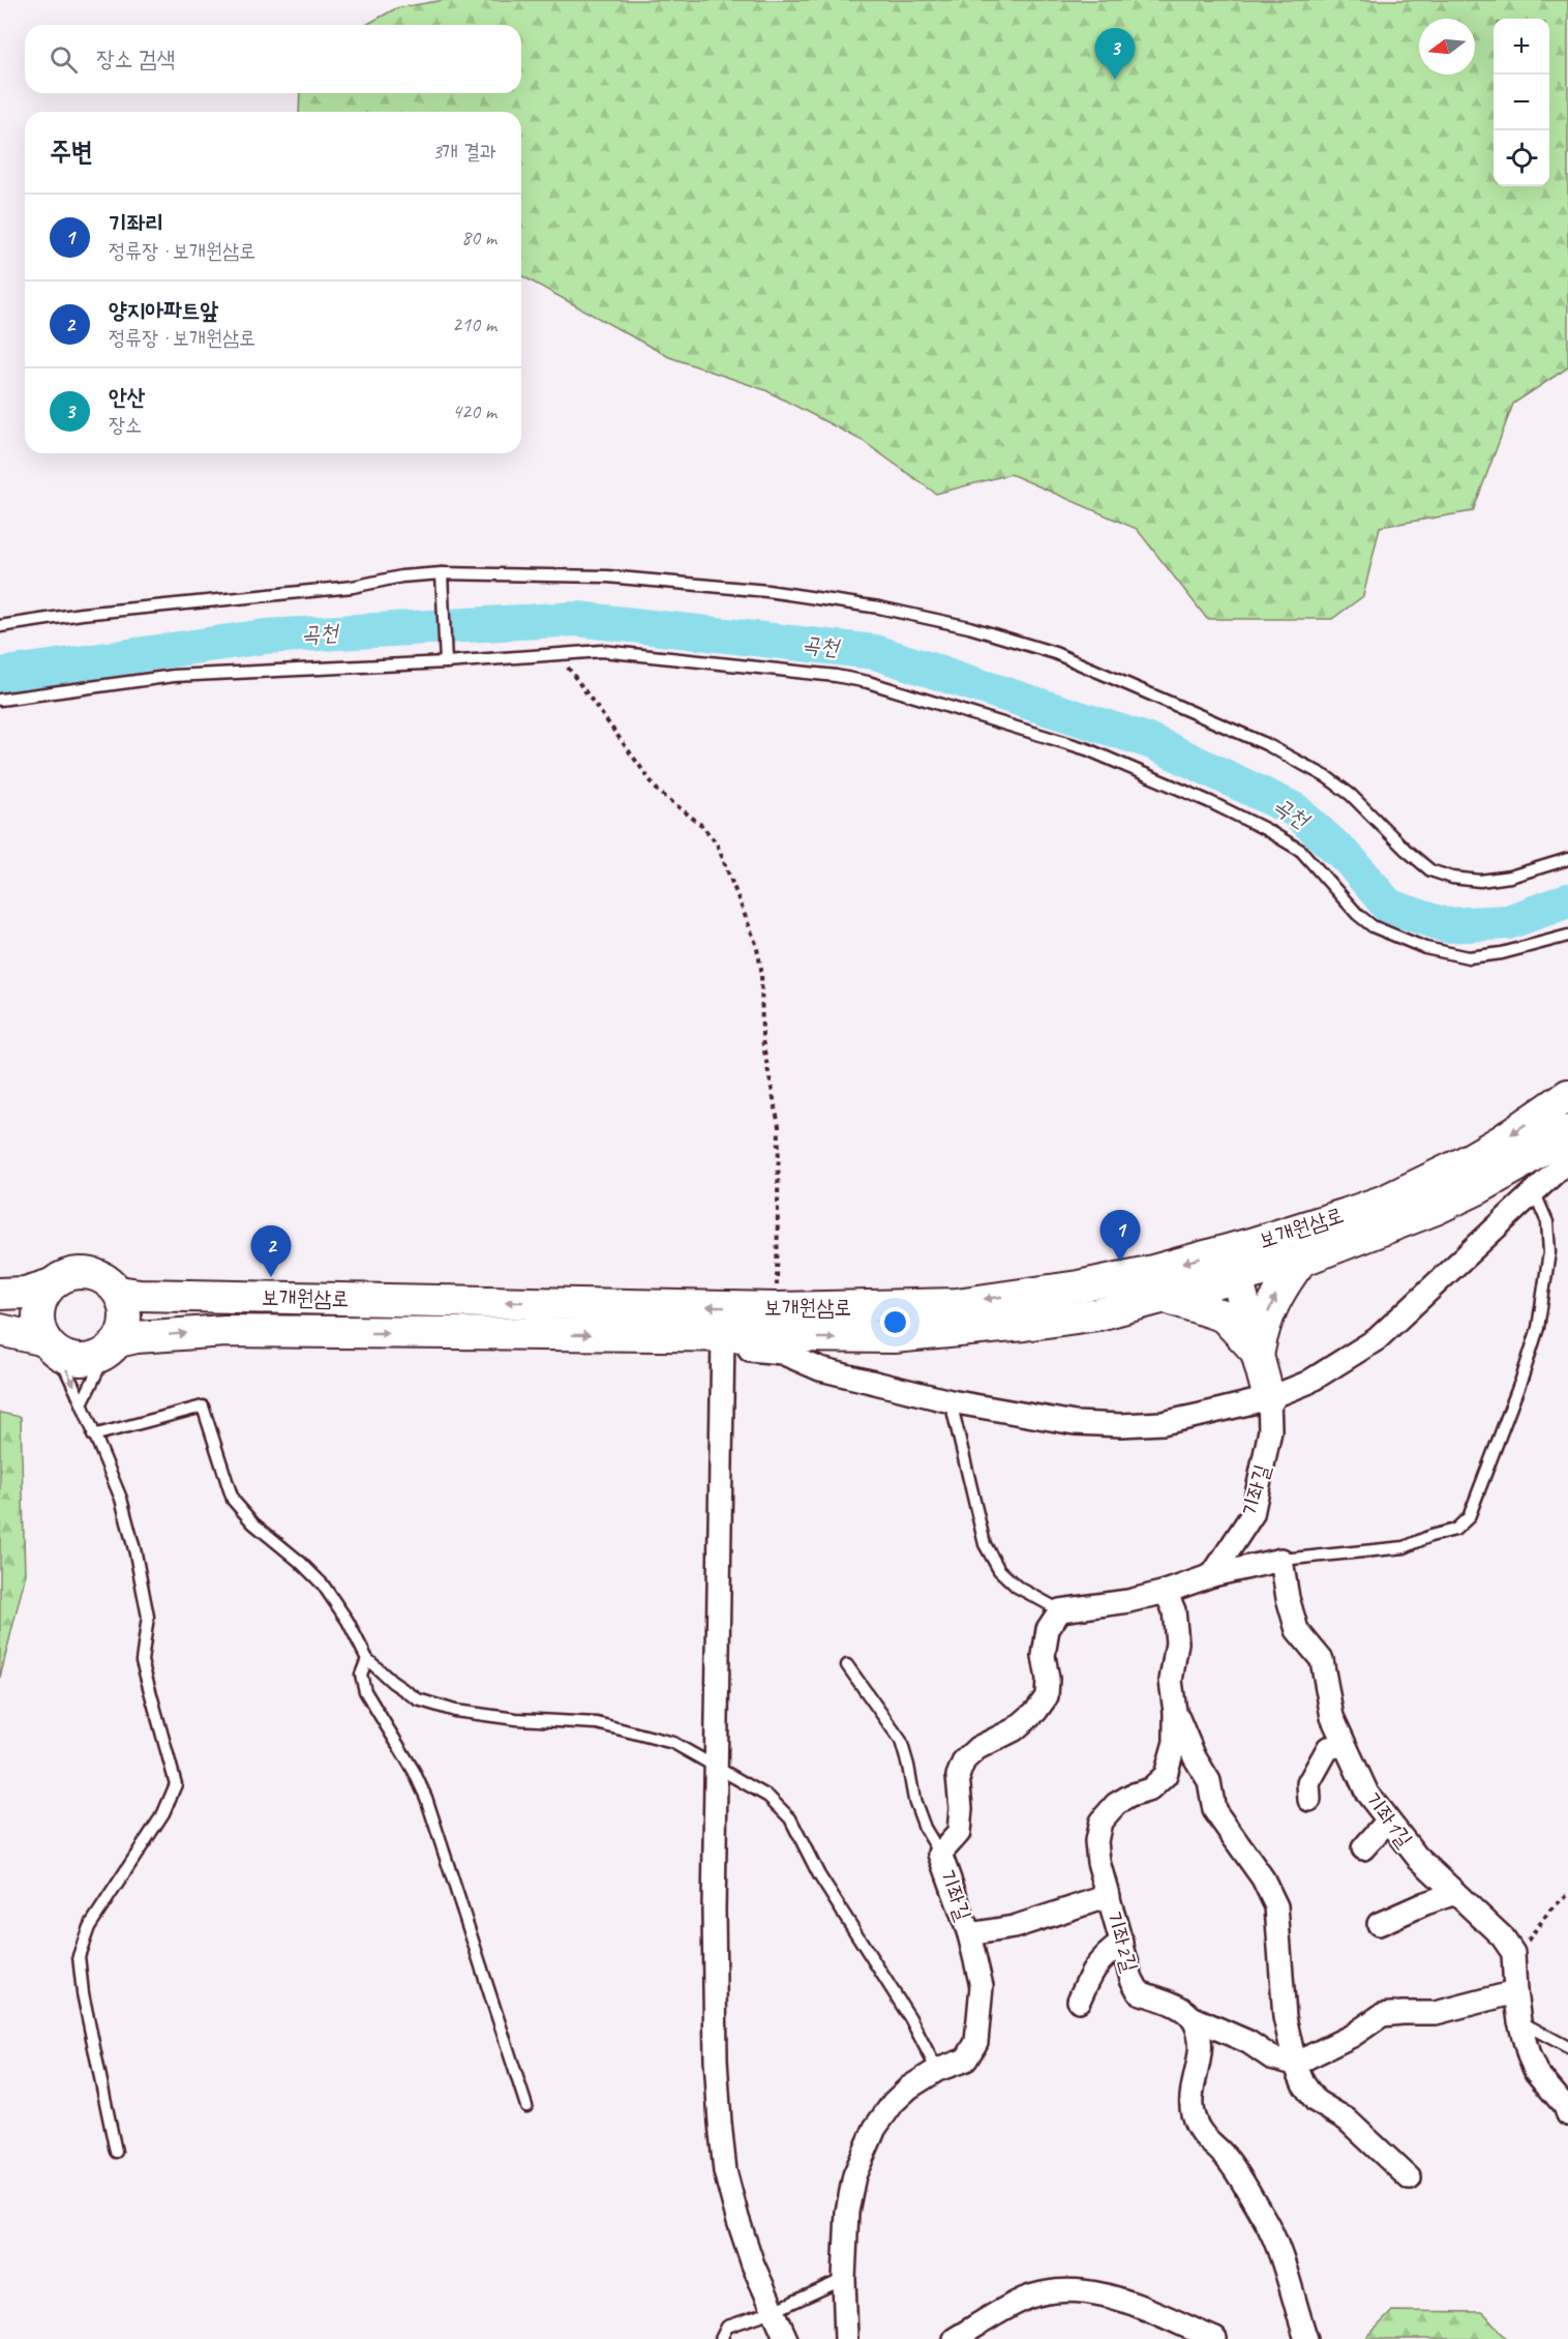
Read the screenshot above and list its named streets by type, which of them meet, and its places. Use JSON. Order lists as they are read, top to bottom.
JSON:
{
  "streets": {
    "main road": ["보개원삼로"],
    "street": ["기좌길", "기좌1길", "기좌2길"]
  },
  "crossings": [
    ["보개원삼로", "기좌길"]
  ],
  "water": ["곡천"],
  "north": "left",
  "page": {
    "map_buttons": ["+", "−"],
    "search": "장소 검색",
    "pins": ["3", "1", "2"],
    "heading": ["주변", "3개 결과"],
    "list": [
      {
        "mark": "1",
        "name": "기좌리",
        "note": "정류장 · 보개원삼로",
        "value": "80 m"
      },
      {
        "mark": "2",
        "name": "양지아파트앞",
        "note": "정류장 · 보개원삼로",
        "value": "210 m"
      },
      {
        "mark": "3",
        "name": "안산",
        "note": "장소",
        "value": "420 m"
      }
    ]
  }
}
